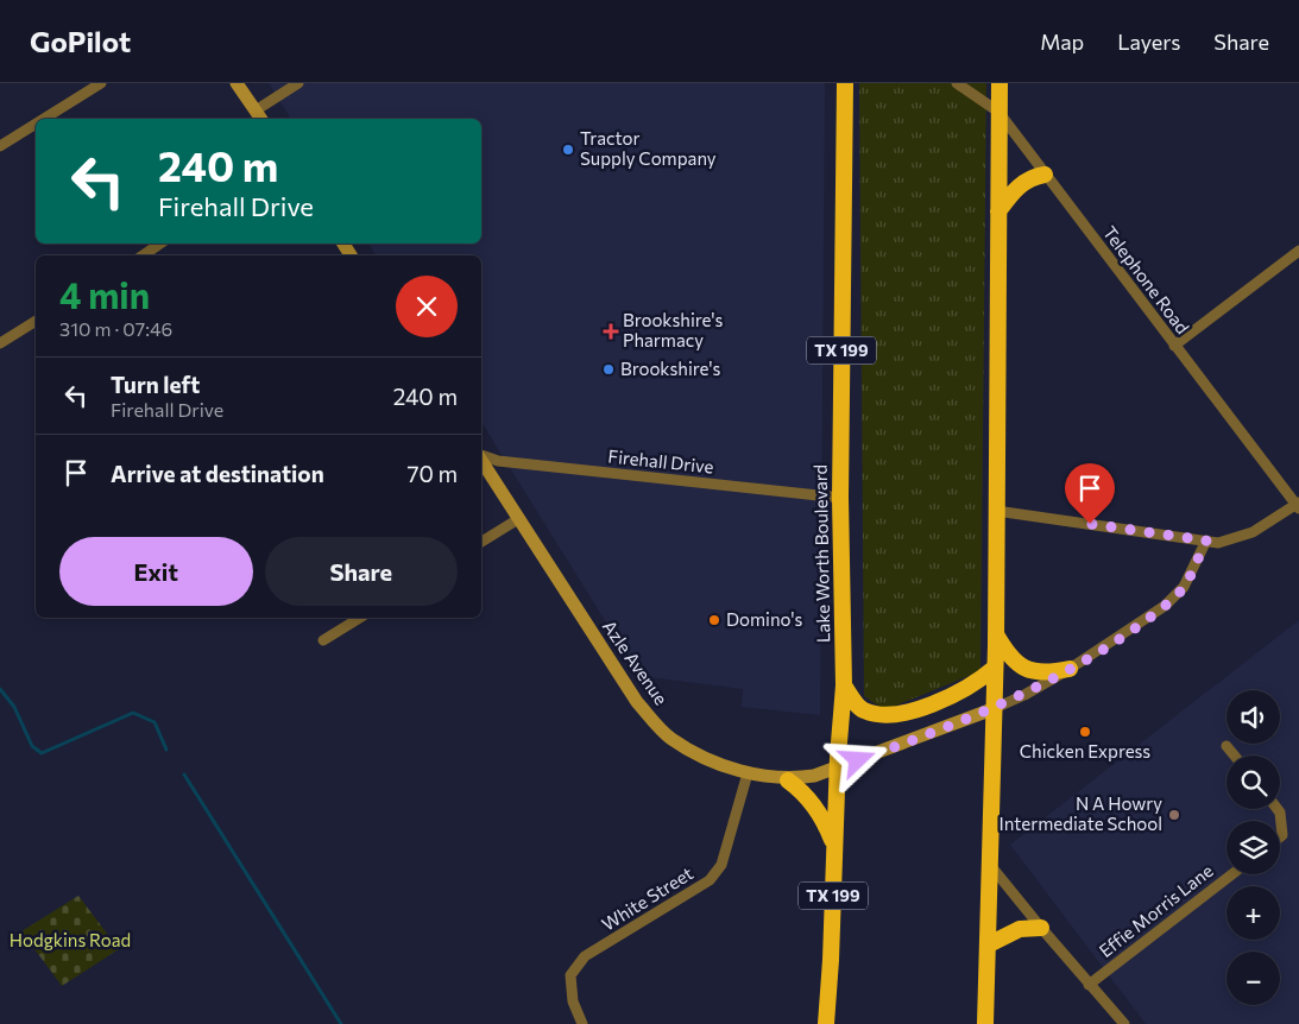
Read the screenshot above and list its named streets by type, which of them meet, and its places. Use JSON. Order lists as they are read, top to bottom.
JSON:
{
  "streets": {
    "highway": ["TX 199", "Lake Worth Boulevard"],
    "main road": ["Azle Avenue"],
    "street": [
      "Telephone Road",
      "Firehall Drive",
      "White Street",
      "Effie Morris Lane"
    ]
  },
  "crossings": [
    ["Firehall Drive", "Lake Worth Boulevard"],
    ["Lake Worth Boulevard", "Azle Avenue"],
    ["Azle Avenue", "White Street"]
  ],
  "parks": ["Hodgkins Road"],
  "places": {
    "other": [
      "Tractor Supply Company",
      "Brookshire's",
      "Domino's",
      "Chicken Express",
      "N A Howry Intermediate School"
    ],
    "health": ["Brookshire's Pharmacy"]
  },
  "page": {
    "header": "GoPilot",
    "nav": ["Map", "Layers", "Share"],
    "turn": ["240 m", "Firehall Drive"],
    "heading": ["4 min", "310 m · 07:46"],
    "list": [
      {
        "name": "Turn left",
        "note": "Firehall Drive",
        "value": "240 m"
      },
      {
        "name": "Arrive at destination",
        "value": "70 m"
      }
    ],
    "buttons": ["Exit", "Share"],
    "map_buttons": ["+", "−"]
  }
}
